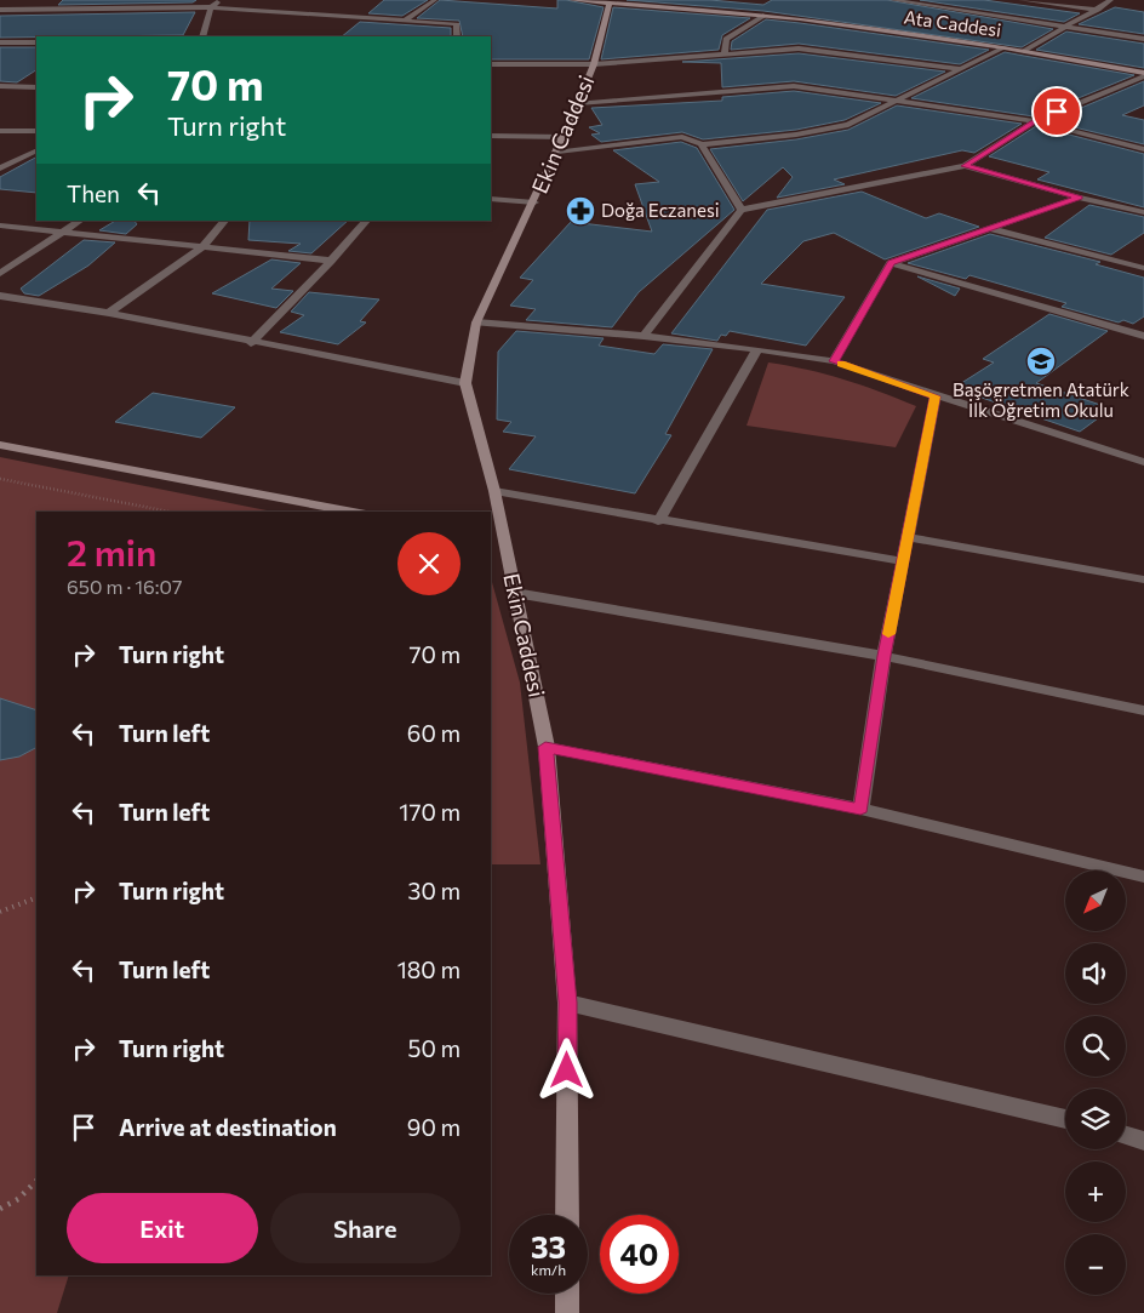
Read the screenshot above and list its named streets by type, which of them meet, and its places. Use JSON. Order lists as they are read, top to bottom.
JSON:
{
  "streets": {
    "street": ["Ata Caddesi", "Ekin Caddesi"]
  },
  "crossings": [
    ["Ata Caddesi", "Ekin Caddesi"]
  ],
  "places": {
    "pharmacy": ["Doğa Eczanesi"],
    "school or university": ["Başögretmen Atatürk İlk Öğretim Okulu"]
  },
  "north": "bottom left",
  "page": {
    "turn": ["70 m", "Turn right"],
    "then": "Then",
    "heading": ["2 min", "650 m · 16:07"],
    "list": [
      {
        "name": "Turn right",
        "value": "70 m"
      },
      {
        "name": "Turn left",
        "value": "60 m"
      },
      {
        "name": "Turn left",
        "value": "170 m"
      },
      {
        "name": "Turn right",
        "value": "30 m"
      },
      {
        "name": "Turn left",
        "value": "180 m"
      },
      {
        "name": "Turn right",
        "value": "50 m"
      },
      {
        "name": "Arrive at destination",
        "value": "90 m"
      }
    ],
    "map_buttons": ["+", "−"],
    "buttons": ["Exit", "Share"],
    "speed": "33 km/h",
    "limit": "40"
  }
}
